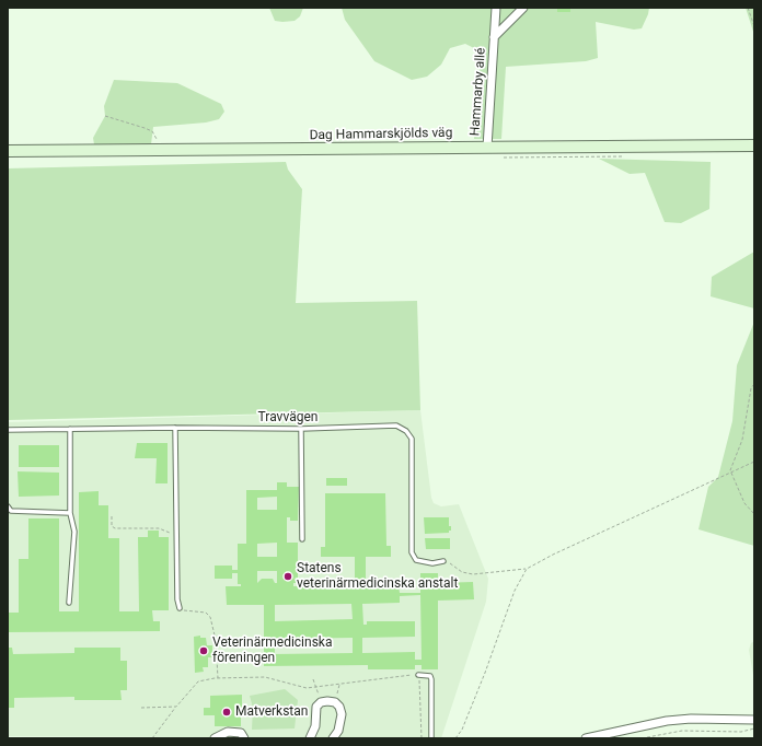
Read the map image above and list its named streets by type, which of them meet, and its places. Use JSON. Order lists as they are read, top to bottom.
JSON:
{
  "streets": {
    "main road": ["Dag Hammarskjölds väg"],
    "street": ["Hammarby allé"],
    "lane": ["Travvägen"]
  },
  "crossings": [
    ["Hammarby allé", "Dag Hammarskjölds väg"]
  ],
  "places": ["Statens veterinärmedicinska anstalt", "Veterinärmedicinska föreningen", "Matverkstan"]
}
